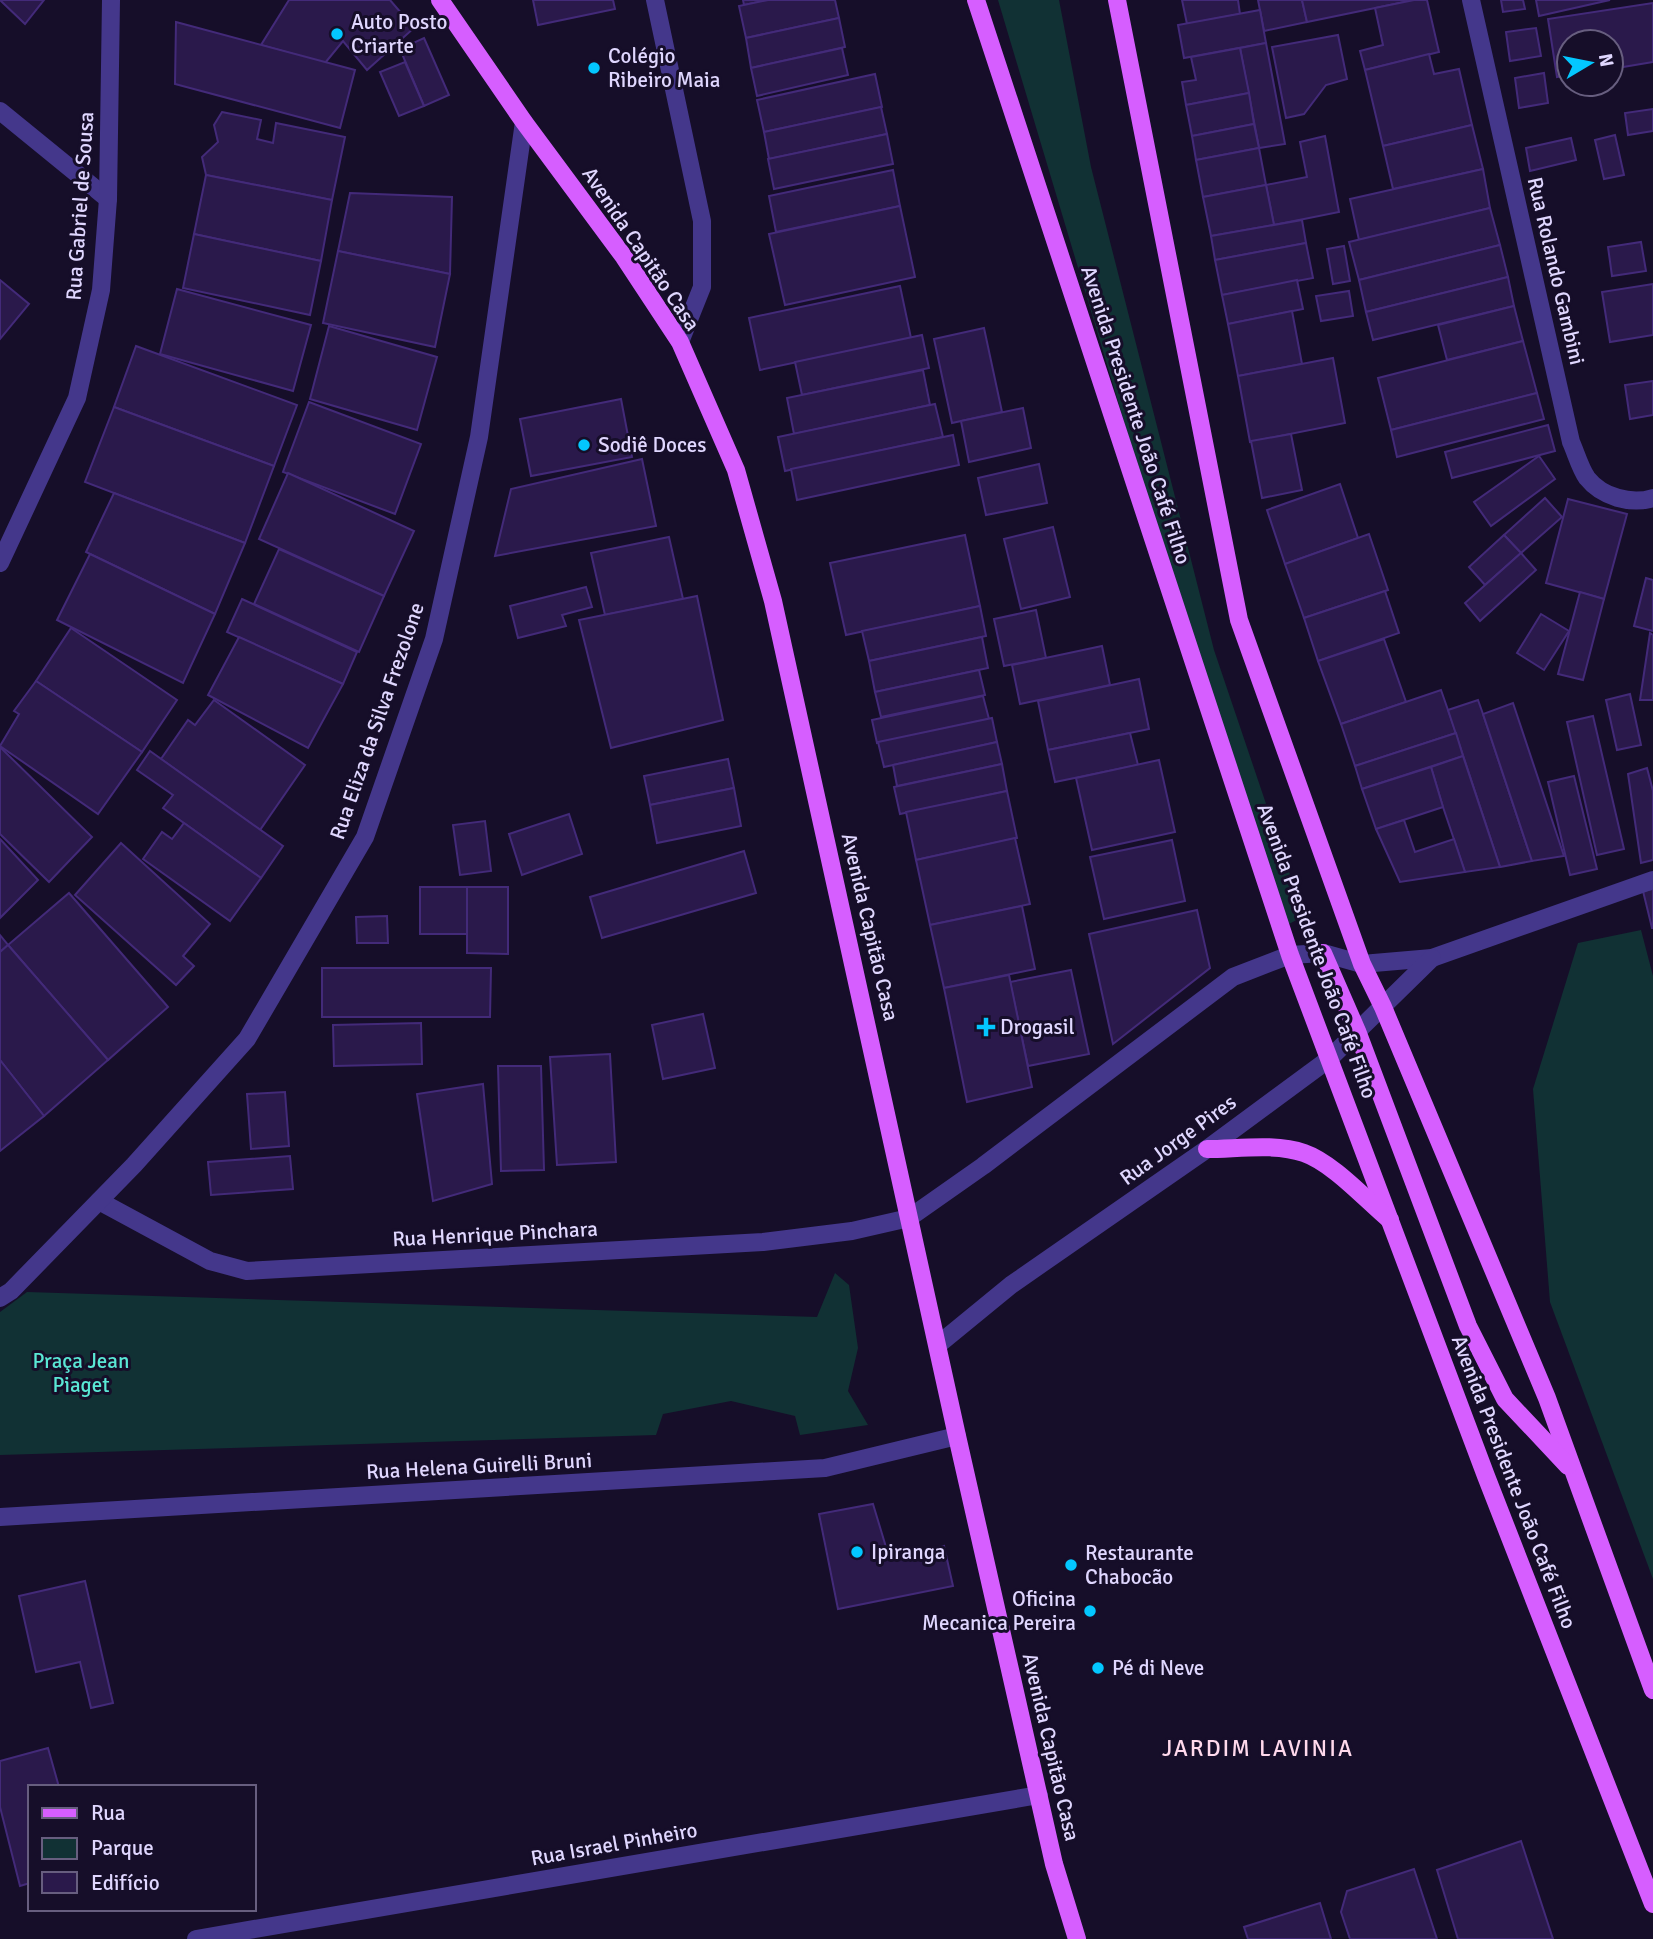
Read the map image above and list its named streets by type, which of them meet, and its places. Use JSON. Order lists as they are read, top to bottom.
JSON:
{
  "streets": {
    "main road": ["Avenida Capitão Casa", "Avenida Presidente João Café Filho"],
    "street": [
      "Rua Gabriel de Sousa",
      "Rua Rolando Gambini",
      "Rua Eliza da Silva Frezolone",
      "Rua Jorge Pires",
      "Rua Henrique Pinchara",
      "Rua Helena Guirelli Bruni",
      "Rua Israel Pinheiro"
    ]
  },
  "crossings": [
    ["Avenida Capitão Casa", "Rua Eliza da Silva Frezolone"],
    ["Avenida Capitão Casa", "Rua Jorge Pires"],
    ["Avenida Capitão Casa", "Rua Henrique Pinchara"],
    ["Avenida Capitão Casa", "Rua Helena Guirelli Bruni"],
    ["Avenida Capitão Casa", "Rua Israel Pinheiro"],
    ["Avenida Presidente João Café Filho", "Rua Jorge Pires"],
    ["Rua Eliza da Silva Frezolone", "Rua Henrique Pinchara"],
    ["Rua Jorge Pires", "Rua Henrique Pinchara"]
  ],
  "districts": ["JARDIM LAVINIA"],
  "parks": ["Praça Jean Piaget"],
  "places": {
    "other": [
      "Auto Posto Criarte",
      "Colégio Ribeiro Maia",
      "Sodiê Doces",
      "Ipiranga",
      "Restaurante Chabocão",
      "Oficina Mecanica Pereira",
      "Pé di Neve"
    ],
    "health": ["Drogasil"]
  },
  "legend": ["Rua", "Parque", "Edifício"],
  "north": "right"
}
